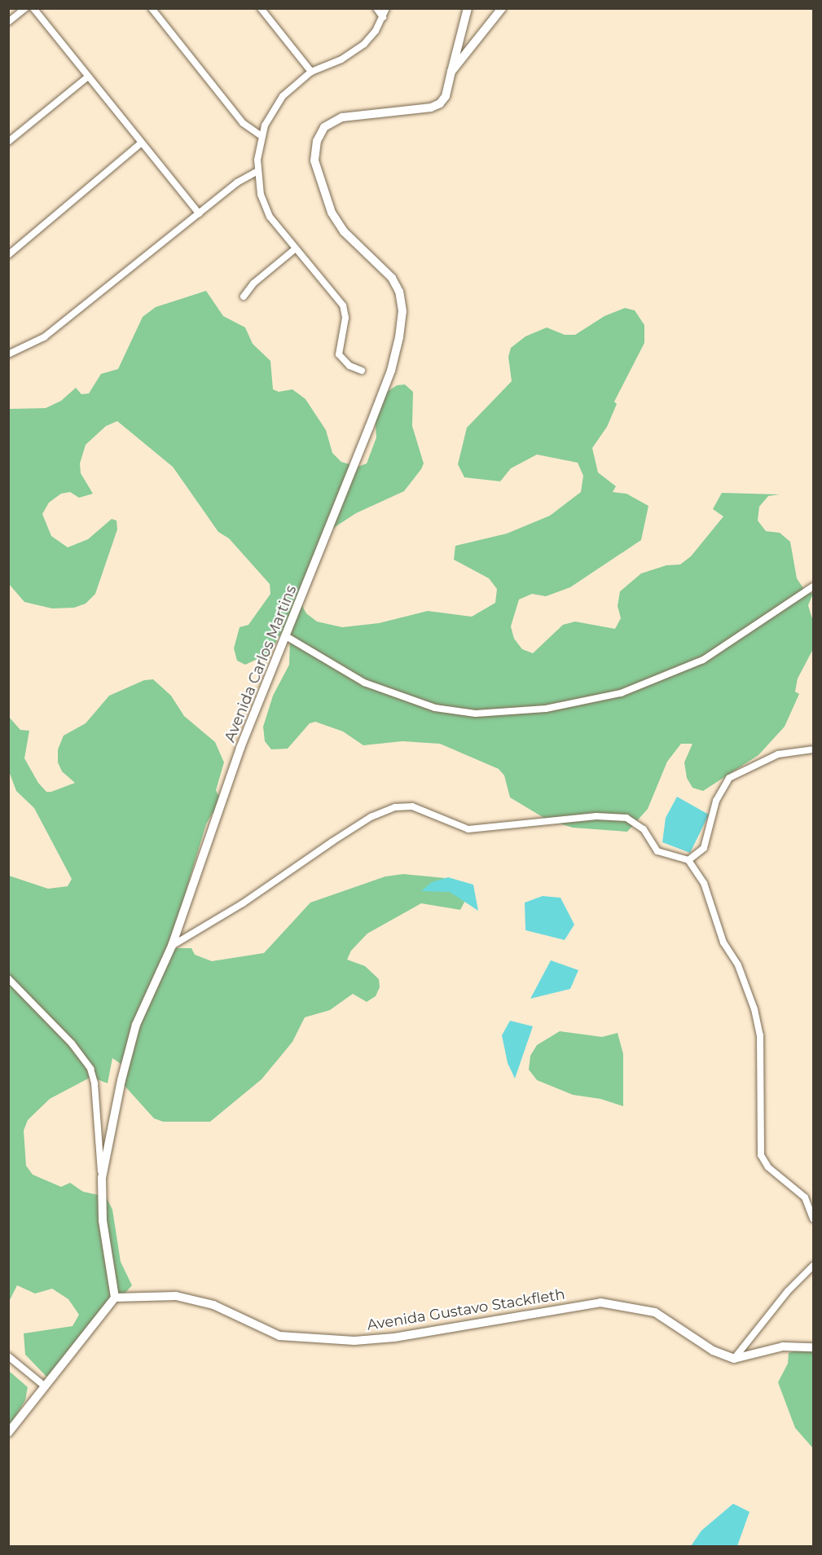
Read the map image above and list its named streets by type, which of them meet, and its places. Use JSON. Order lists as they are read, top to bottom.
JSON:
{
  "streets": {
    "street": ["Avenida Carlos Martins", "Avenida Gustavo Stackfleth"]
  },
  "crossings": [
    ["Avenida Carlos Martins", "Avenida Gustavo Stackfleth"]
  ]
}
